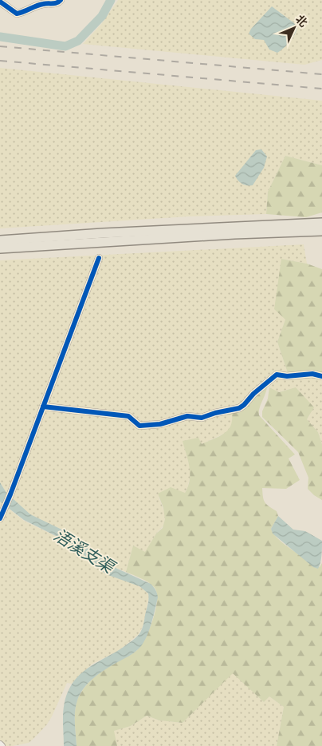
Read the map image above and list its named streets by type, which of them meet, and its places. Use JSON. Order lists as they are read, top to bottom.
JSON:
{
  "water": ["浯溪支渠"],
  "north": "top right"
}
